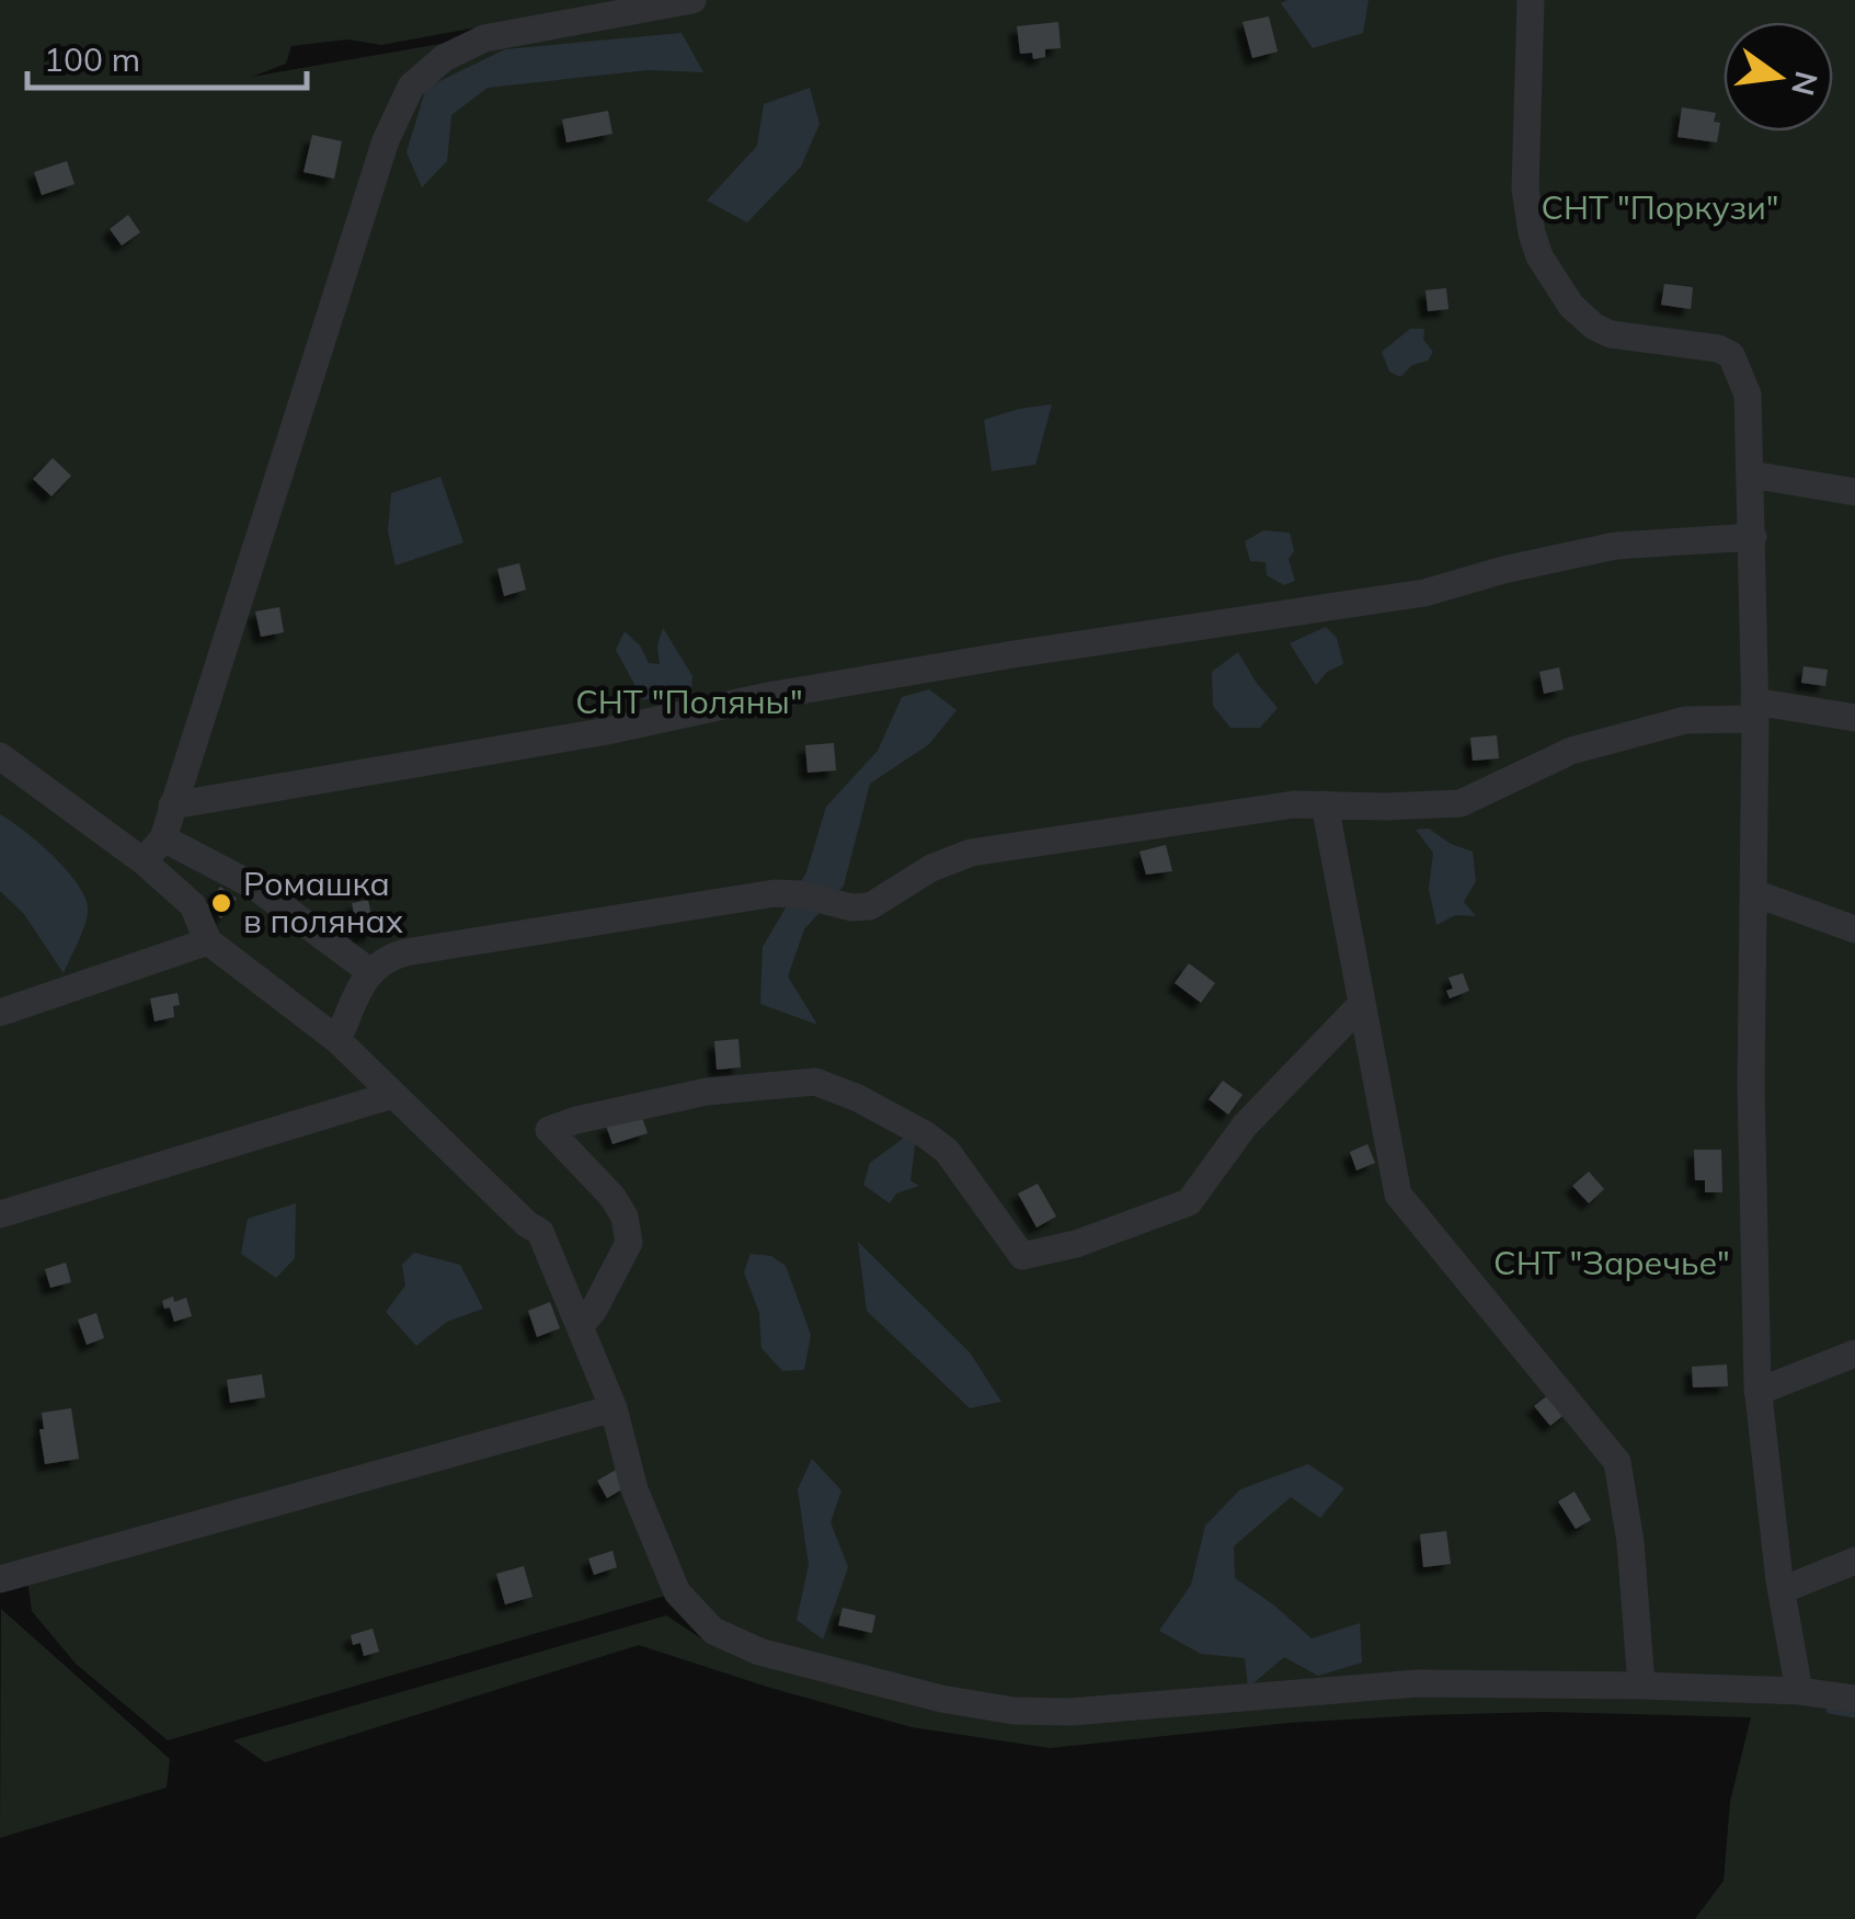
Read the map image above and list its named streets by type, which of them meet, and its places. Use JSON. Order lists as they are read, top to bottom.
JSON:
{
  "parks": ["СНТ \"Поркузи\"", "СНТ \"Поляны\"", "СНТ \"Заречье\""],
  "places": ["Ромашка в полянах"],
  "scale_bar": "100 m",
  "north": "right"
}
